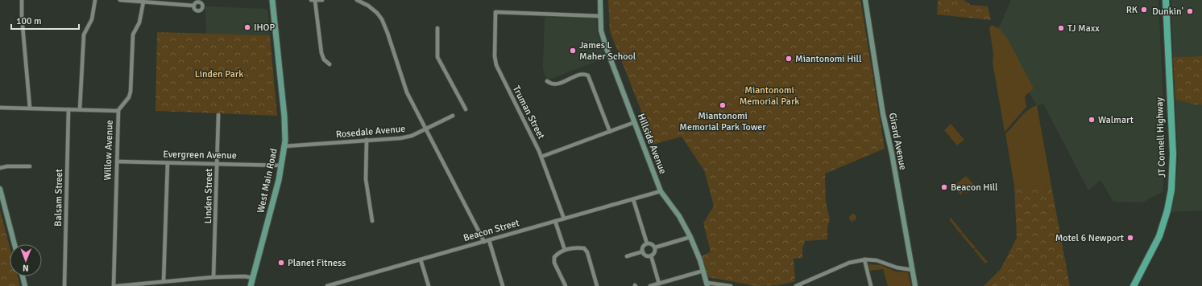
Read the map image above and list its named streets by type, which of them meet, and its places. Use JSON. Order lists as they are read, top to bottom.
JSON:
{
  "streets": {
    "highway": ["JT Connell Highway"],
    "main road": ["West Main Road"],
    "street": [
      "Truman Street",
      "Rosedale Avenue",
      "Girard Avenue",
      "Hillside Avenue",
      "Willow Avenue",
      "Evergreen Avenue",
      "Linden Street",
      "Balsam Street",
      "Beacon Street"
    ]
  },
  "crossings": [
    ["Truman Street", "Hillside Avenue"],
    ["Truman Street", "Beacon Street"],
    ["Rosedale Avenue", "West Main Road"],
    ["Hillside Avenue", "Beacon Street"],
    ["Willow Avenue", "Evergreen Avenue"],
    ["Evergreen Avenue", "West Main Road"],
    ["Evergreen Avenue", "Linden Street"]
  ],
  "parks": ["Linden Park", "Miantonomi Memorial Park"],
  "places": [
    "RK",
    "Dunkin'",
    "IHOP",
    "TJ Maxx",
    "James L Maher School",
    "Miantonomi Hill",
    "Miantonomi Memorial Park Tower",
    "Walmart",
    "Beacon Hill",
    "Motel 6 Newport",
    "Planet Fitness"
  ],
  "scale_bar": "100 m",
  "north": "bottom"
}
